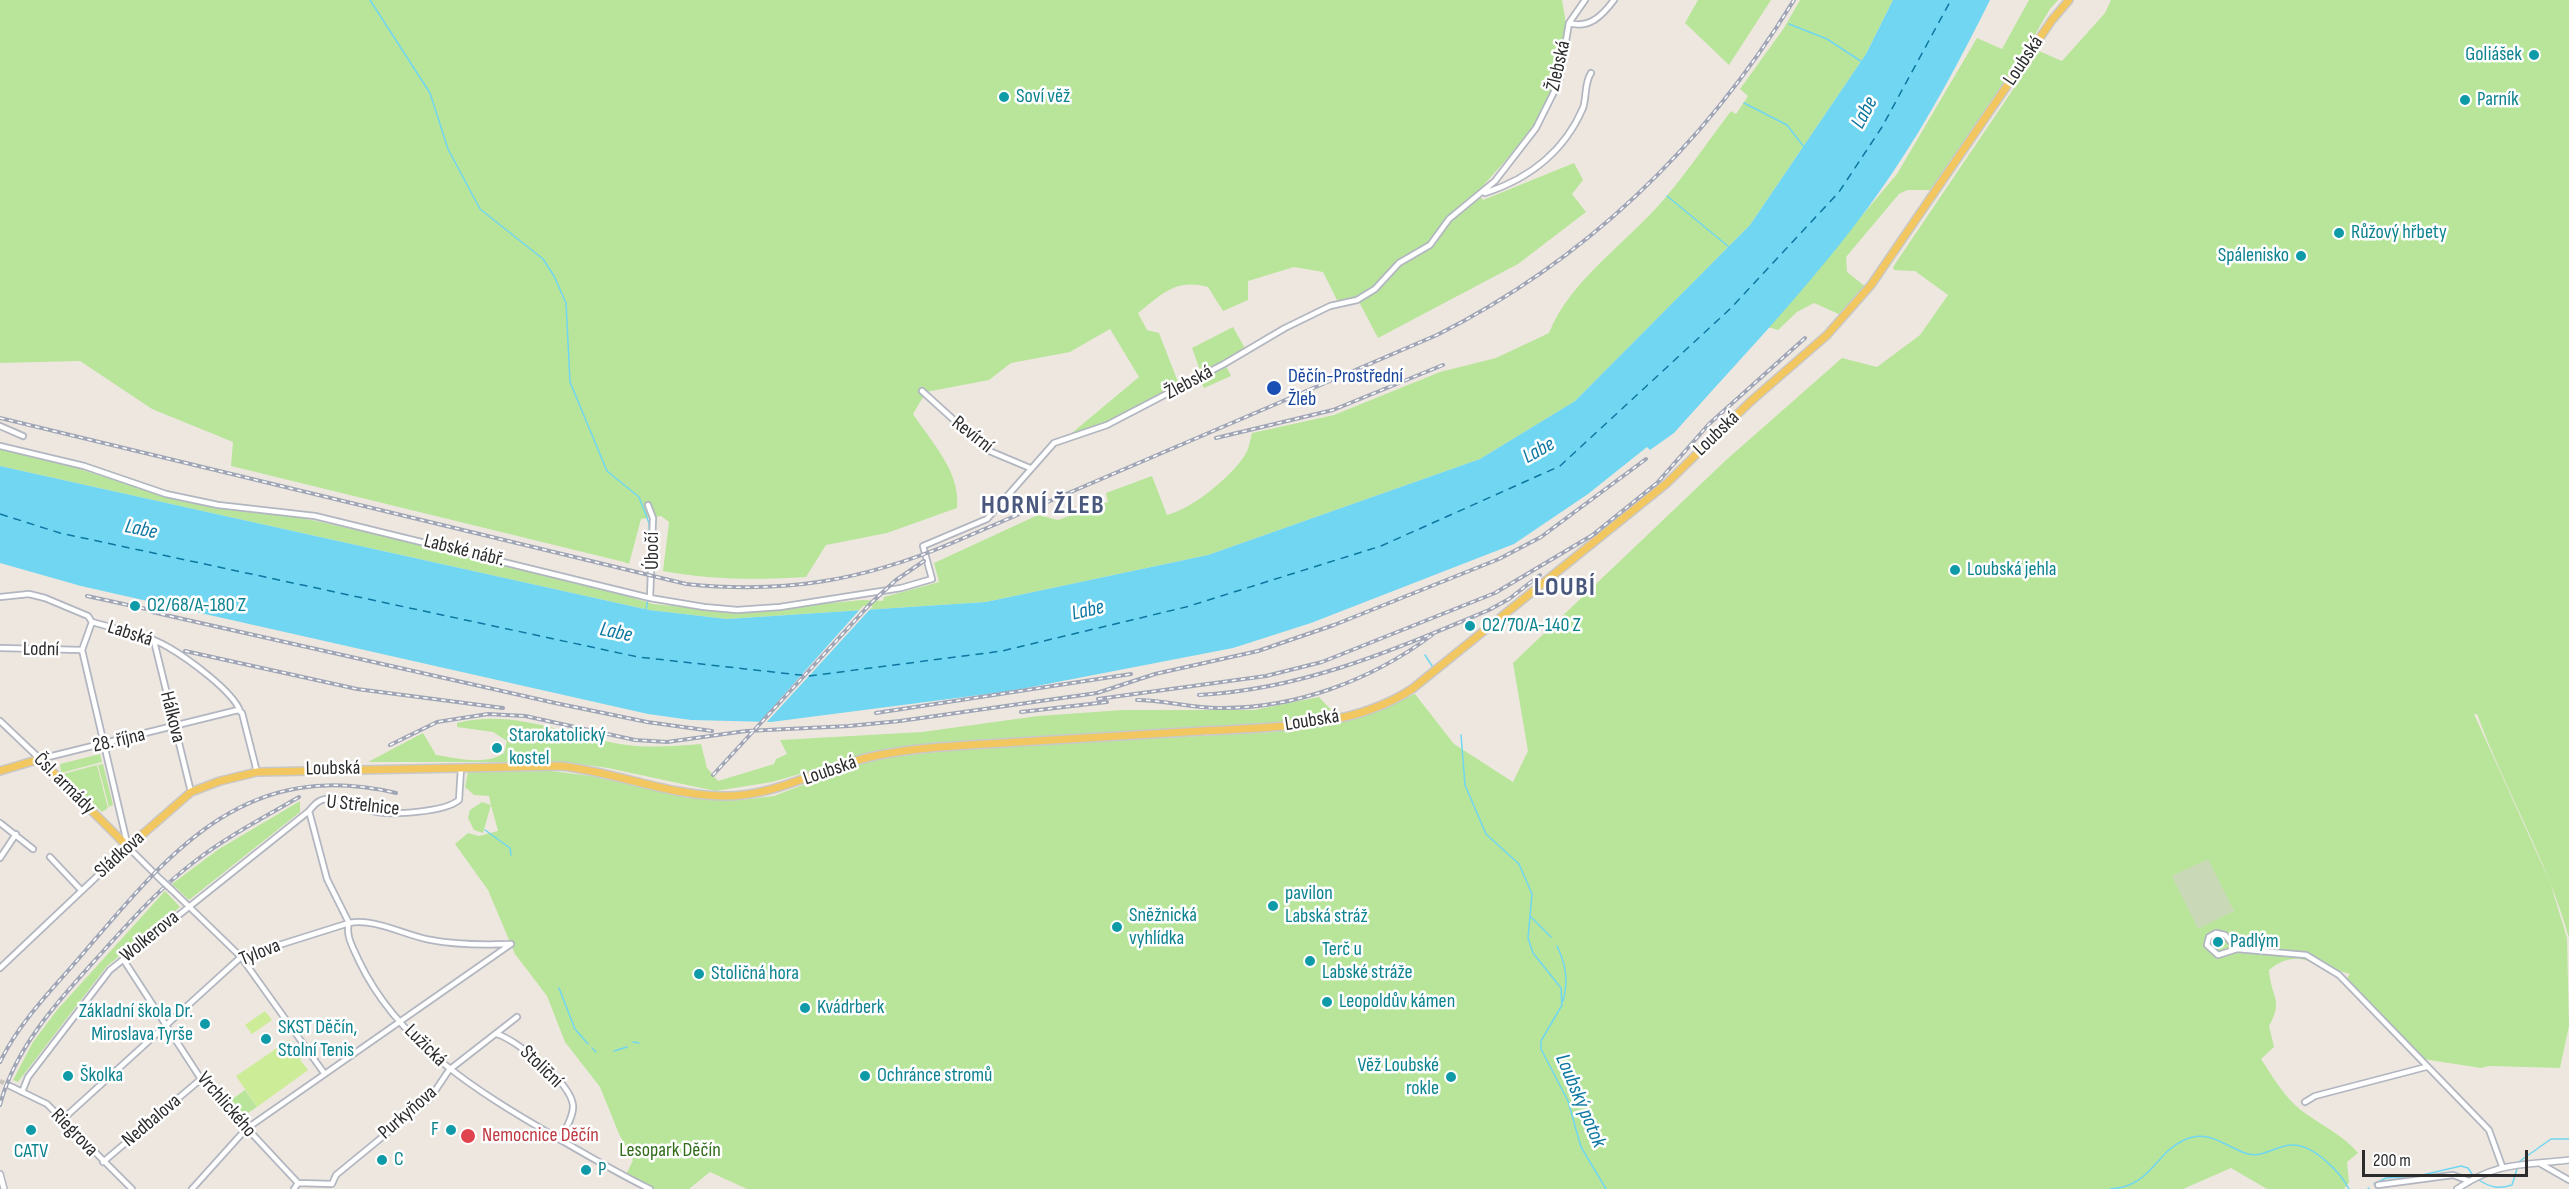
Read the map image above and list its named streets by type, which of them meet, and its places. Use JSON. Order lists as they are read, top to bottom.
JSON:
{
  "streets": {
    "main road": [
      "Loubská",
      "28. října",
      "Čsl. armády",
      "Sládkova"
    ],
    "street": [
      "Žlebská",
      "Revírní",
      "Labské nábř.",
      "Úbočí",
      "Labská",
      "Lodní",
      "Hálkova",
      "U Střelnice",
      "Wolkerova",
      "Tylova",
      "Lužická",
      "Stoliční",
      "Vrchlického",
      "Purkyňova",
      "Nedbalova",
      "Riegrova"
    ]
  },
  "crossings": [
    ["Loubská", "Labská"],
    ["Loubská", "U Střelnice"],
    ["Loubská", "Sládkova"],
    ["Žlebská", "Revírní"],
    ["Žlebská", "Labské nábř."],
    ["Labské nábř.", "Úbočí"],
    ["Labská", "Hálkova"],
    ["Labská", "28. října"],
    ["Labská", "Sládkova"],
    ["Hálkova", "28. října"],
    ["Hálkova", "Sládkova"],
    ["28. října", "Čsl. armády"],
    ["Čsl. armády", "Sládkova"],
    ["U Střelnice", "Wolkerova"],
    ["U Střelnice", "Lužická"],
    ["Wolkerova", "Lužická"],
    ["Wolkerova", "Vrchlického"],
    ["Wolkerova", "Riegrova"],
    ["Tylova", "Lužická"],
    ["Tylova", "Vrchlického"],
    ["Tylova", "Riegrova"],
    ["Lužická", "Stoliční"],
    ["Lužická", "Purkyňova"],
    ["Stoliční", "Purkyňova"],
    ["Vrchlického", "Purkyňova"],
    ["Vrchlického", "Nedbalova"],
    ["Nedbalova", "Riegrova"]
  ],
  "districts": ["HORNÍ ŽLEB", "LOUBÍ"],
  "water": ["Labe", "Loubský potok"],
  "parks": ["Lesopark Děčín"],
  "places": [
    "Goliášek",
    "Soví věž",
    "Parník",
    "Růžový hřbety",
    "Spálenisko",
    "Děčín-Prostřední Žleb",
    "Loubská jehla",
    "O2/68/A-180 Z",
    "O2/70/A-140 Z",
    "Starokatolický kostel",
    "pavilon Labská stráž",
    "Sněžnická vyhlídka",
    "Padlým",
    "Terč u Labské stráže",
    "Stoličná hora",
    "Leopoldův kámen",
    "Kvádrberk",
    "Základní škola Dr. Miroslava Tyrše",
    "SKST Děčín, Stolní Tenis",
    "Školka",
    "Ochránce stromů",
    "Věž Loubské rokle",
    "CATV",
    "F",
    "Nemocnice Děčín",
    "C",
    "P"
  ],
  "scale_bar": "200 m"
}
